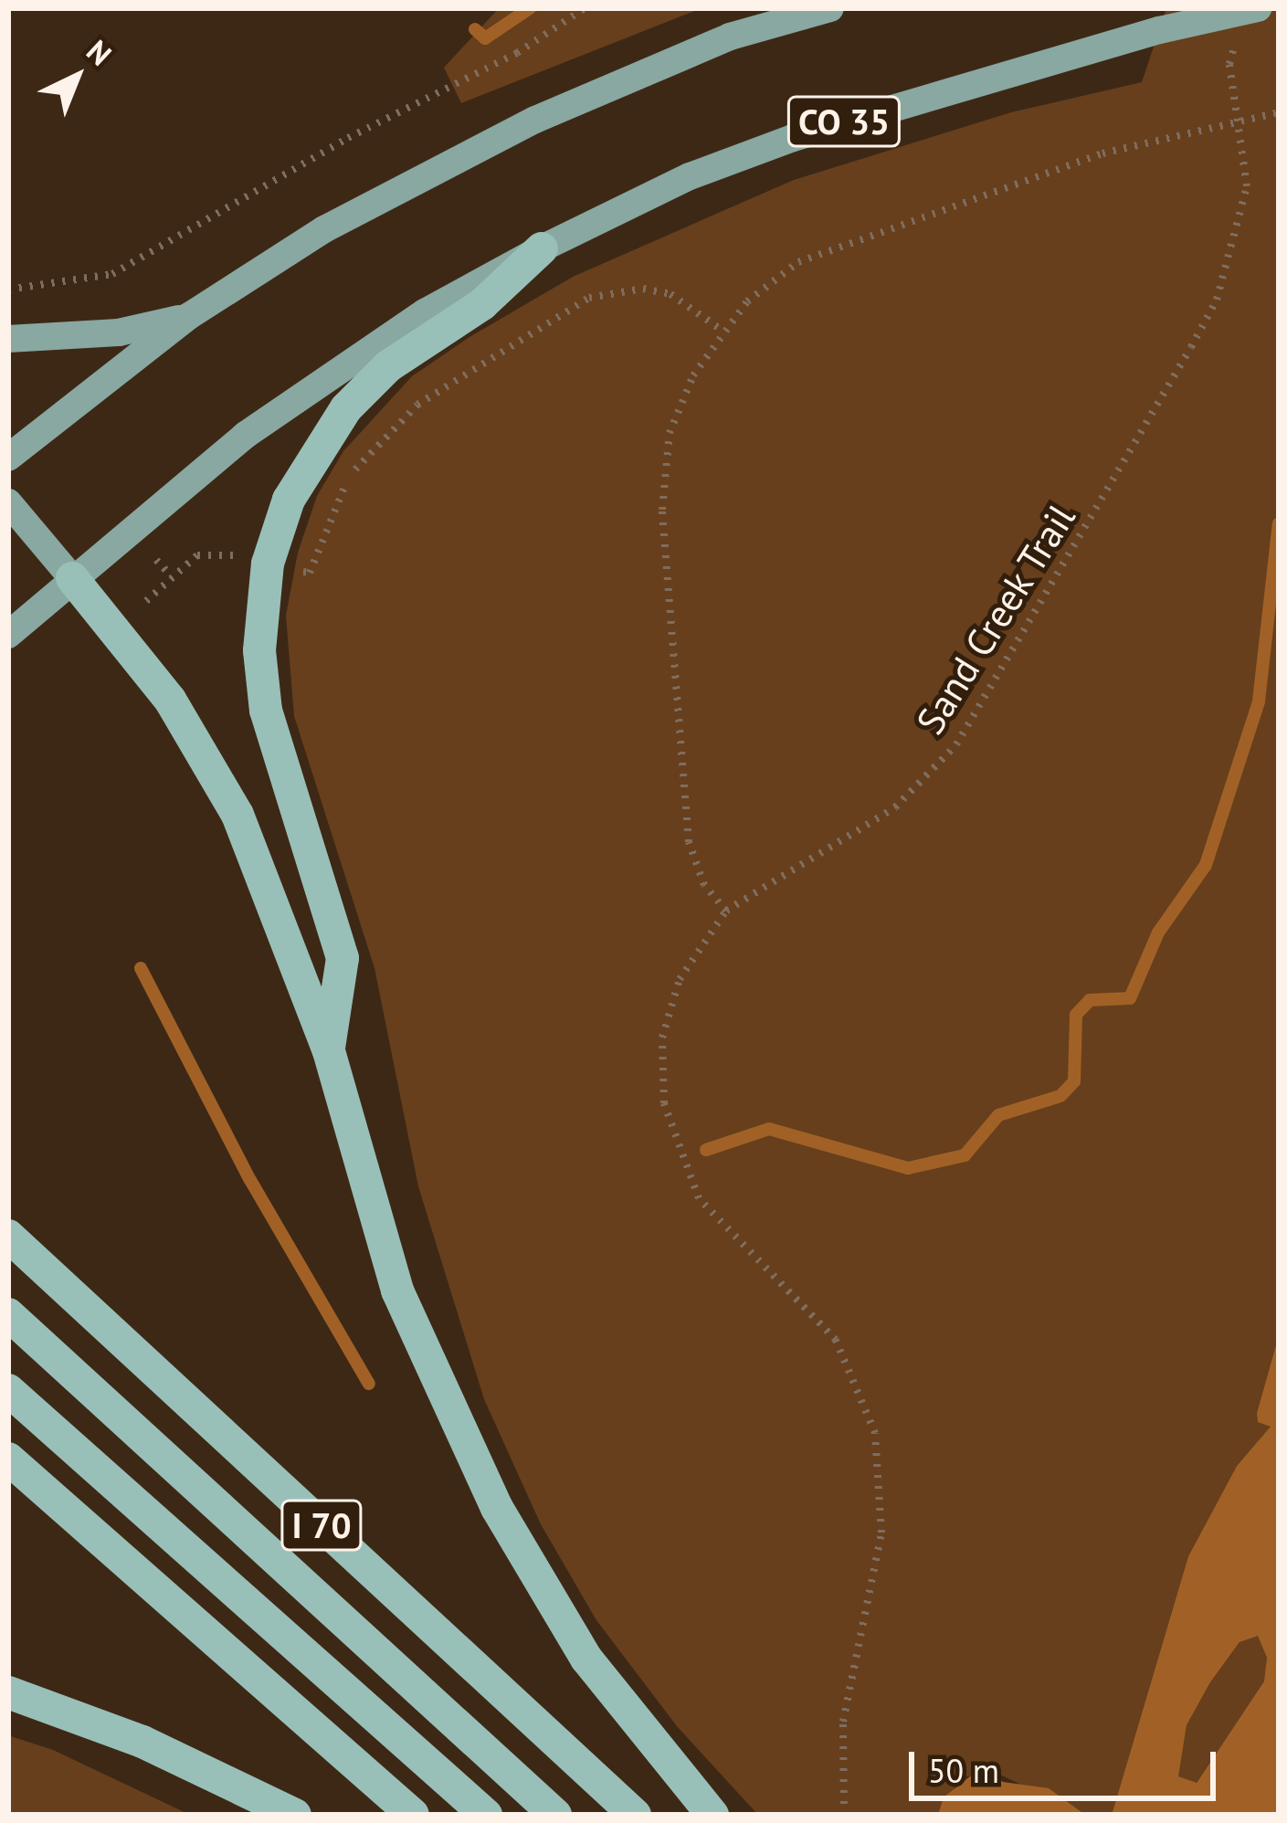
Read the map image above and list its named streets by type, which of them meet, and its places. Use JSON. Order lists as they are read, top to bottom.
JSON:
{
  "streets": {
    "highway": ["I 70"],
    "main road": ["CO 35"],
    "path": ["Sand Creek Trail"]
  },
  "crossings": [
    ["CO 35", "Sand Creek Trail"]
  ],
  "scale_bar": "50 m",
  "north": "top right"
}
